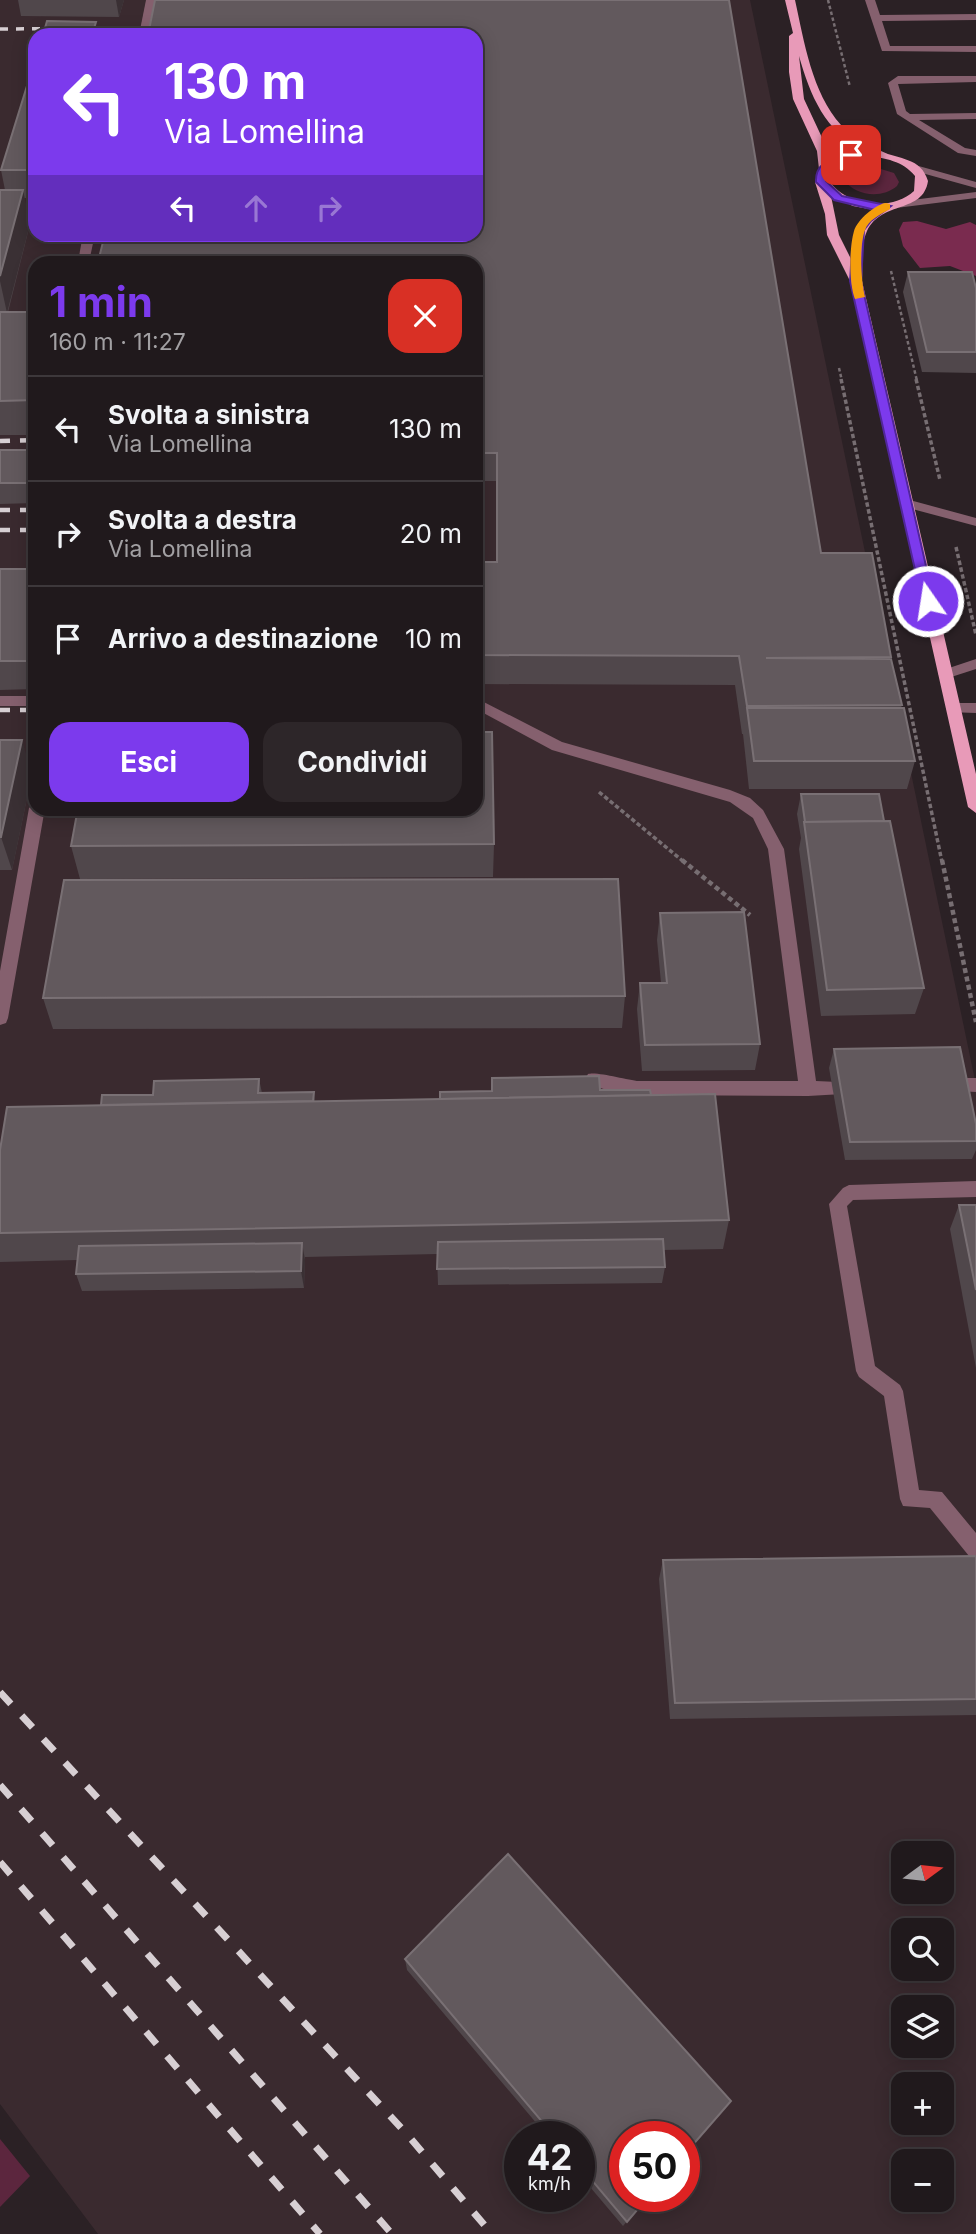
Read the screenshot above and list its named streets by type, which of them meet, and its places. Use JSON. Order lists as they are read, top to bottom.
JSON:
{
  "north": "right",
  "page": {
    "turn": ["130 m", "Via Lomellina"],
    "heading": ["1 min", "160 m · 11:27"],
    "list": [
      {
        "name": "Svolta a sinistra",
        "note": "Via Lomellina",
        "value": "130 m"
      },
      {
        "name": "Svolta a destra",
        "note": "Via Lomellina",
        "value": "20 m"
      },
      {
        "name": "Arrivo a destinazione",
        "value": "10 m"
      }
    ],
    "buttons": ["Esci", "Condividi"],
    "map_buttons": ["+", "−"],
    "speed": "42 km/h",
    "limit": "50"
  }
}
